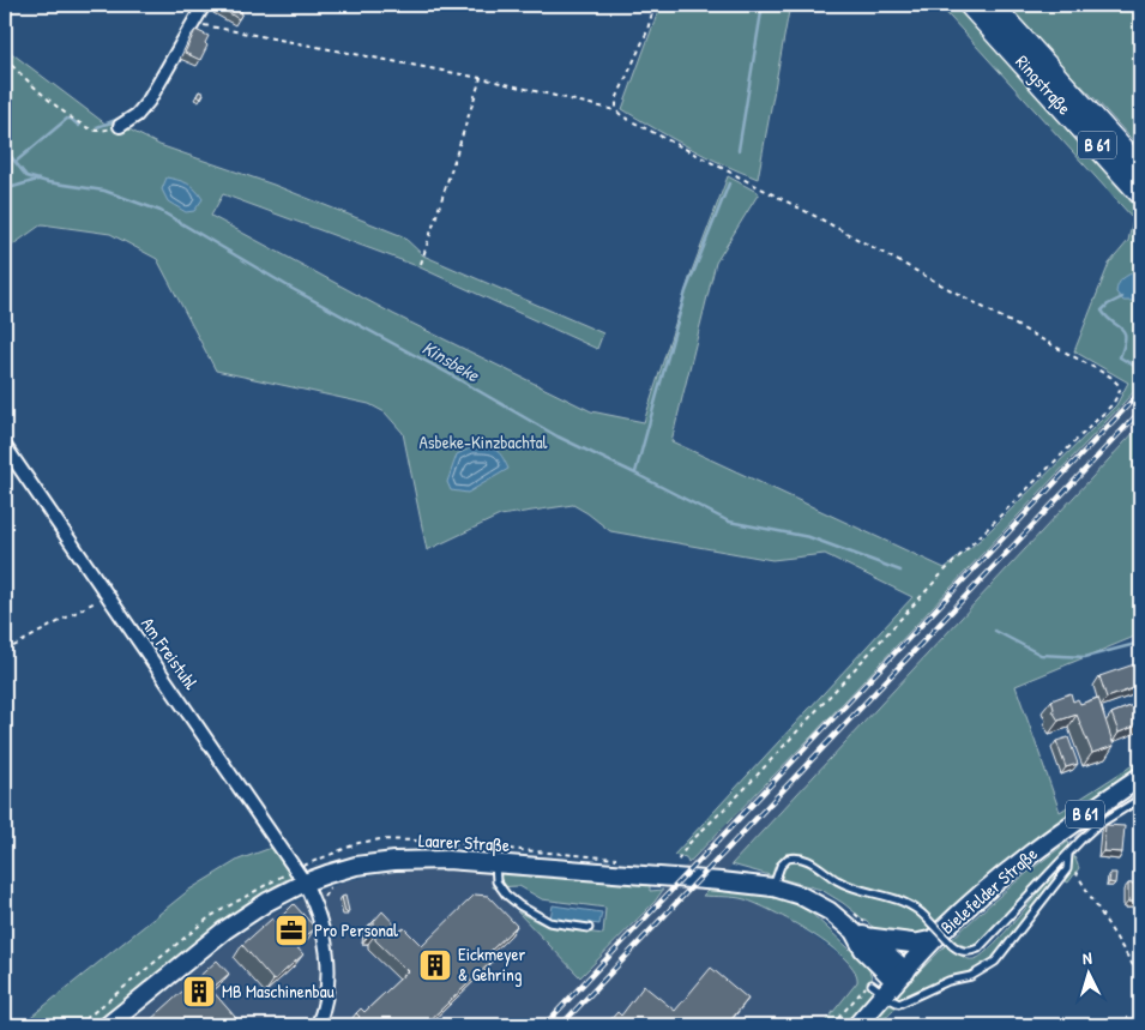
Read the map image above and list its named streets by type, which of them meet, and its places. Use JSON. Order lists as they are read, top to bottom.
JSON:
{
  "streets": {
    "highway": ["Ringstraße", "B 61"],
    "main road": ["Laarer Straße", "Bielefelder Straße"],
    "street": ["Am Freistuhl"]
  },
  "crossings": [
    ["Am Freistuhl", "Laarer Straße"],
    ["Laarer Straße", "Bielefelder Straße"]
  ],
  "water": ["Kinsbeke"],
  "parks": ["Asbeke-Kinzbachtal"],
  "places": {
    "office": ["Pro Personal"],
    "building": ["Eickmeyer & Gehring", "MB Maschinenbau"]
  },
  "north": "top"
}
